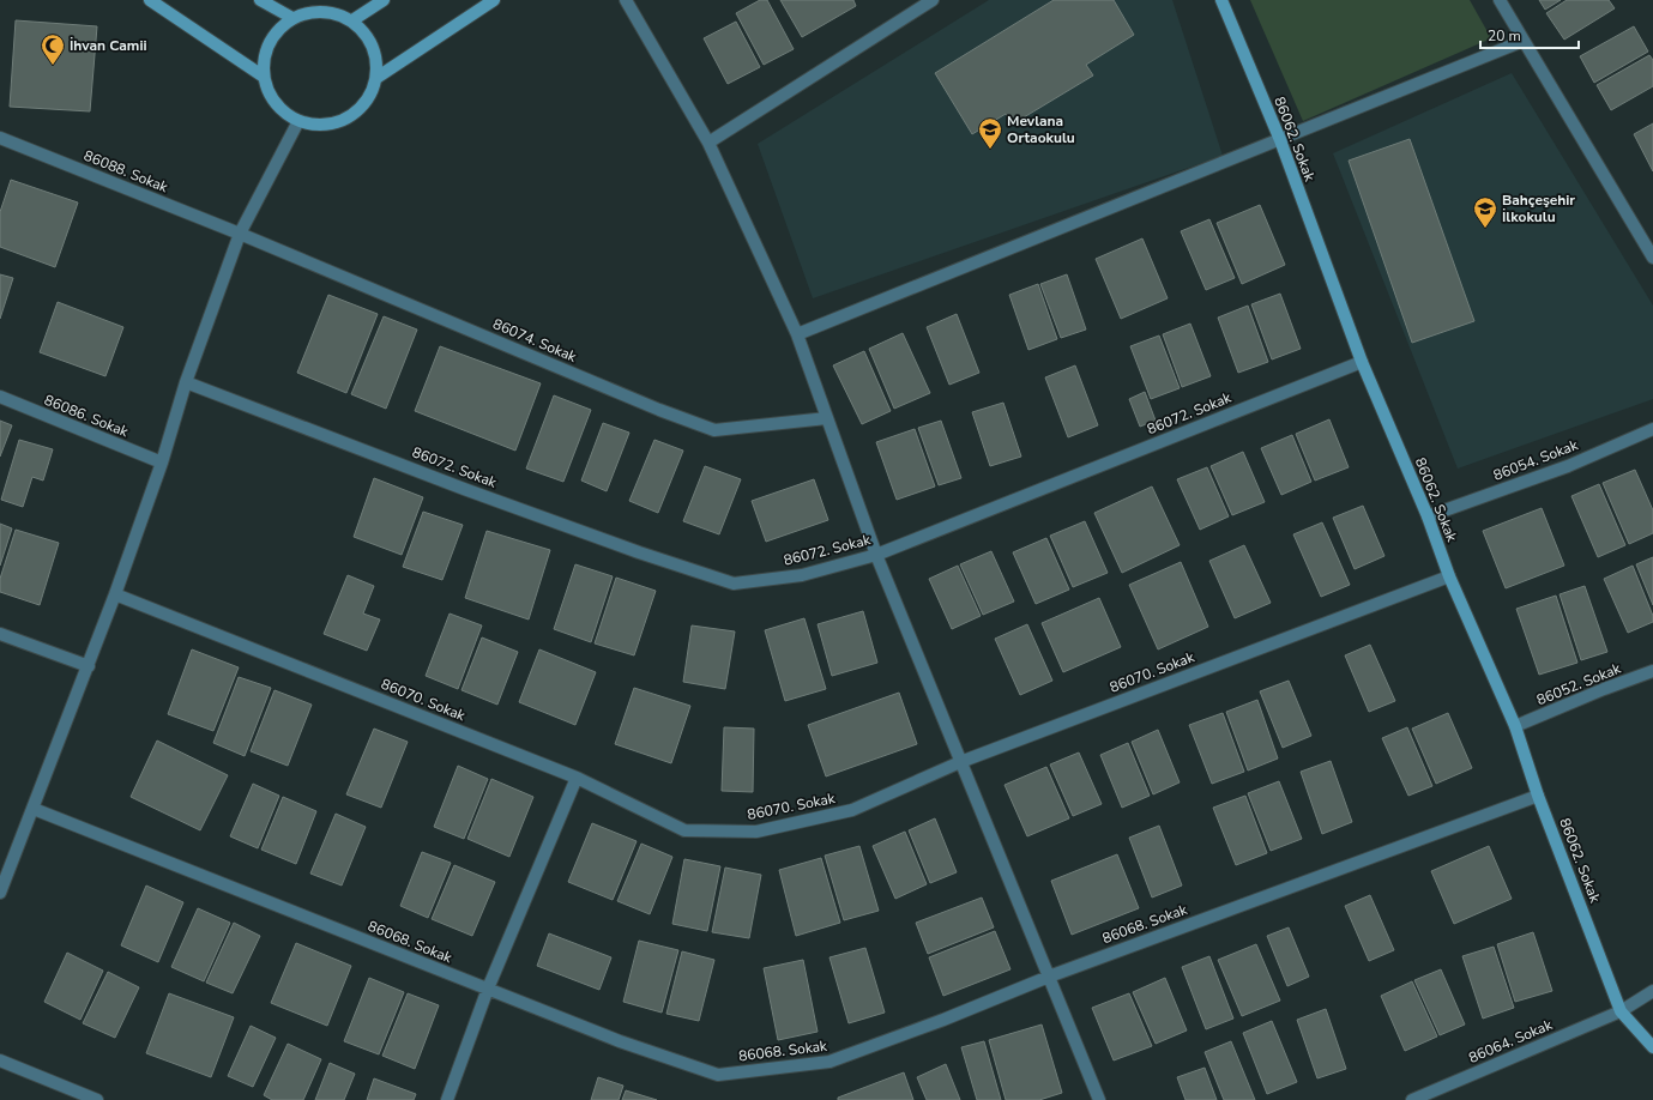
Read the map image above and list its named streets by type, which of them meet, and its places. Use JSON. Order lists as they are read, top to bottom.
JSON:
{
  "streets": {
    "main road": ["86062. Sokak"],
    "street": [
      "86088. Sokak",
      "86074. Sokak",
      "86072. Sokak",
      "86086. Sokak",
      "86054. Sokak",
      "86070. Sokak",
      "86052. Sokak",
      "86068. Sokak",
      "86064. Sokak"
    ]
  },
  "crossings": [
    ["86062. Sokak", "86072. Sokak"],
    ["86062. Sokak", "86054. Sokak"],
    ["86062. Sokak", "86070. Sokak"],
    ["86062. Sokak", "86052. Sokak"],
    ["86062. Sokak", "86068. Sokak"],
    ["86062. Sokak", "86064. Sokak"],
    ["86088. Sokak", "86074. Sokak"]
  ],
  "places": {
    "mosque": ["İhvan Camii"],
    "school or university": ["Mevlana Ortaokulu", "Bahçeşehir İlkokulu"]
  },
  "scale_bar": "20 m"
}
